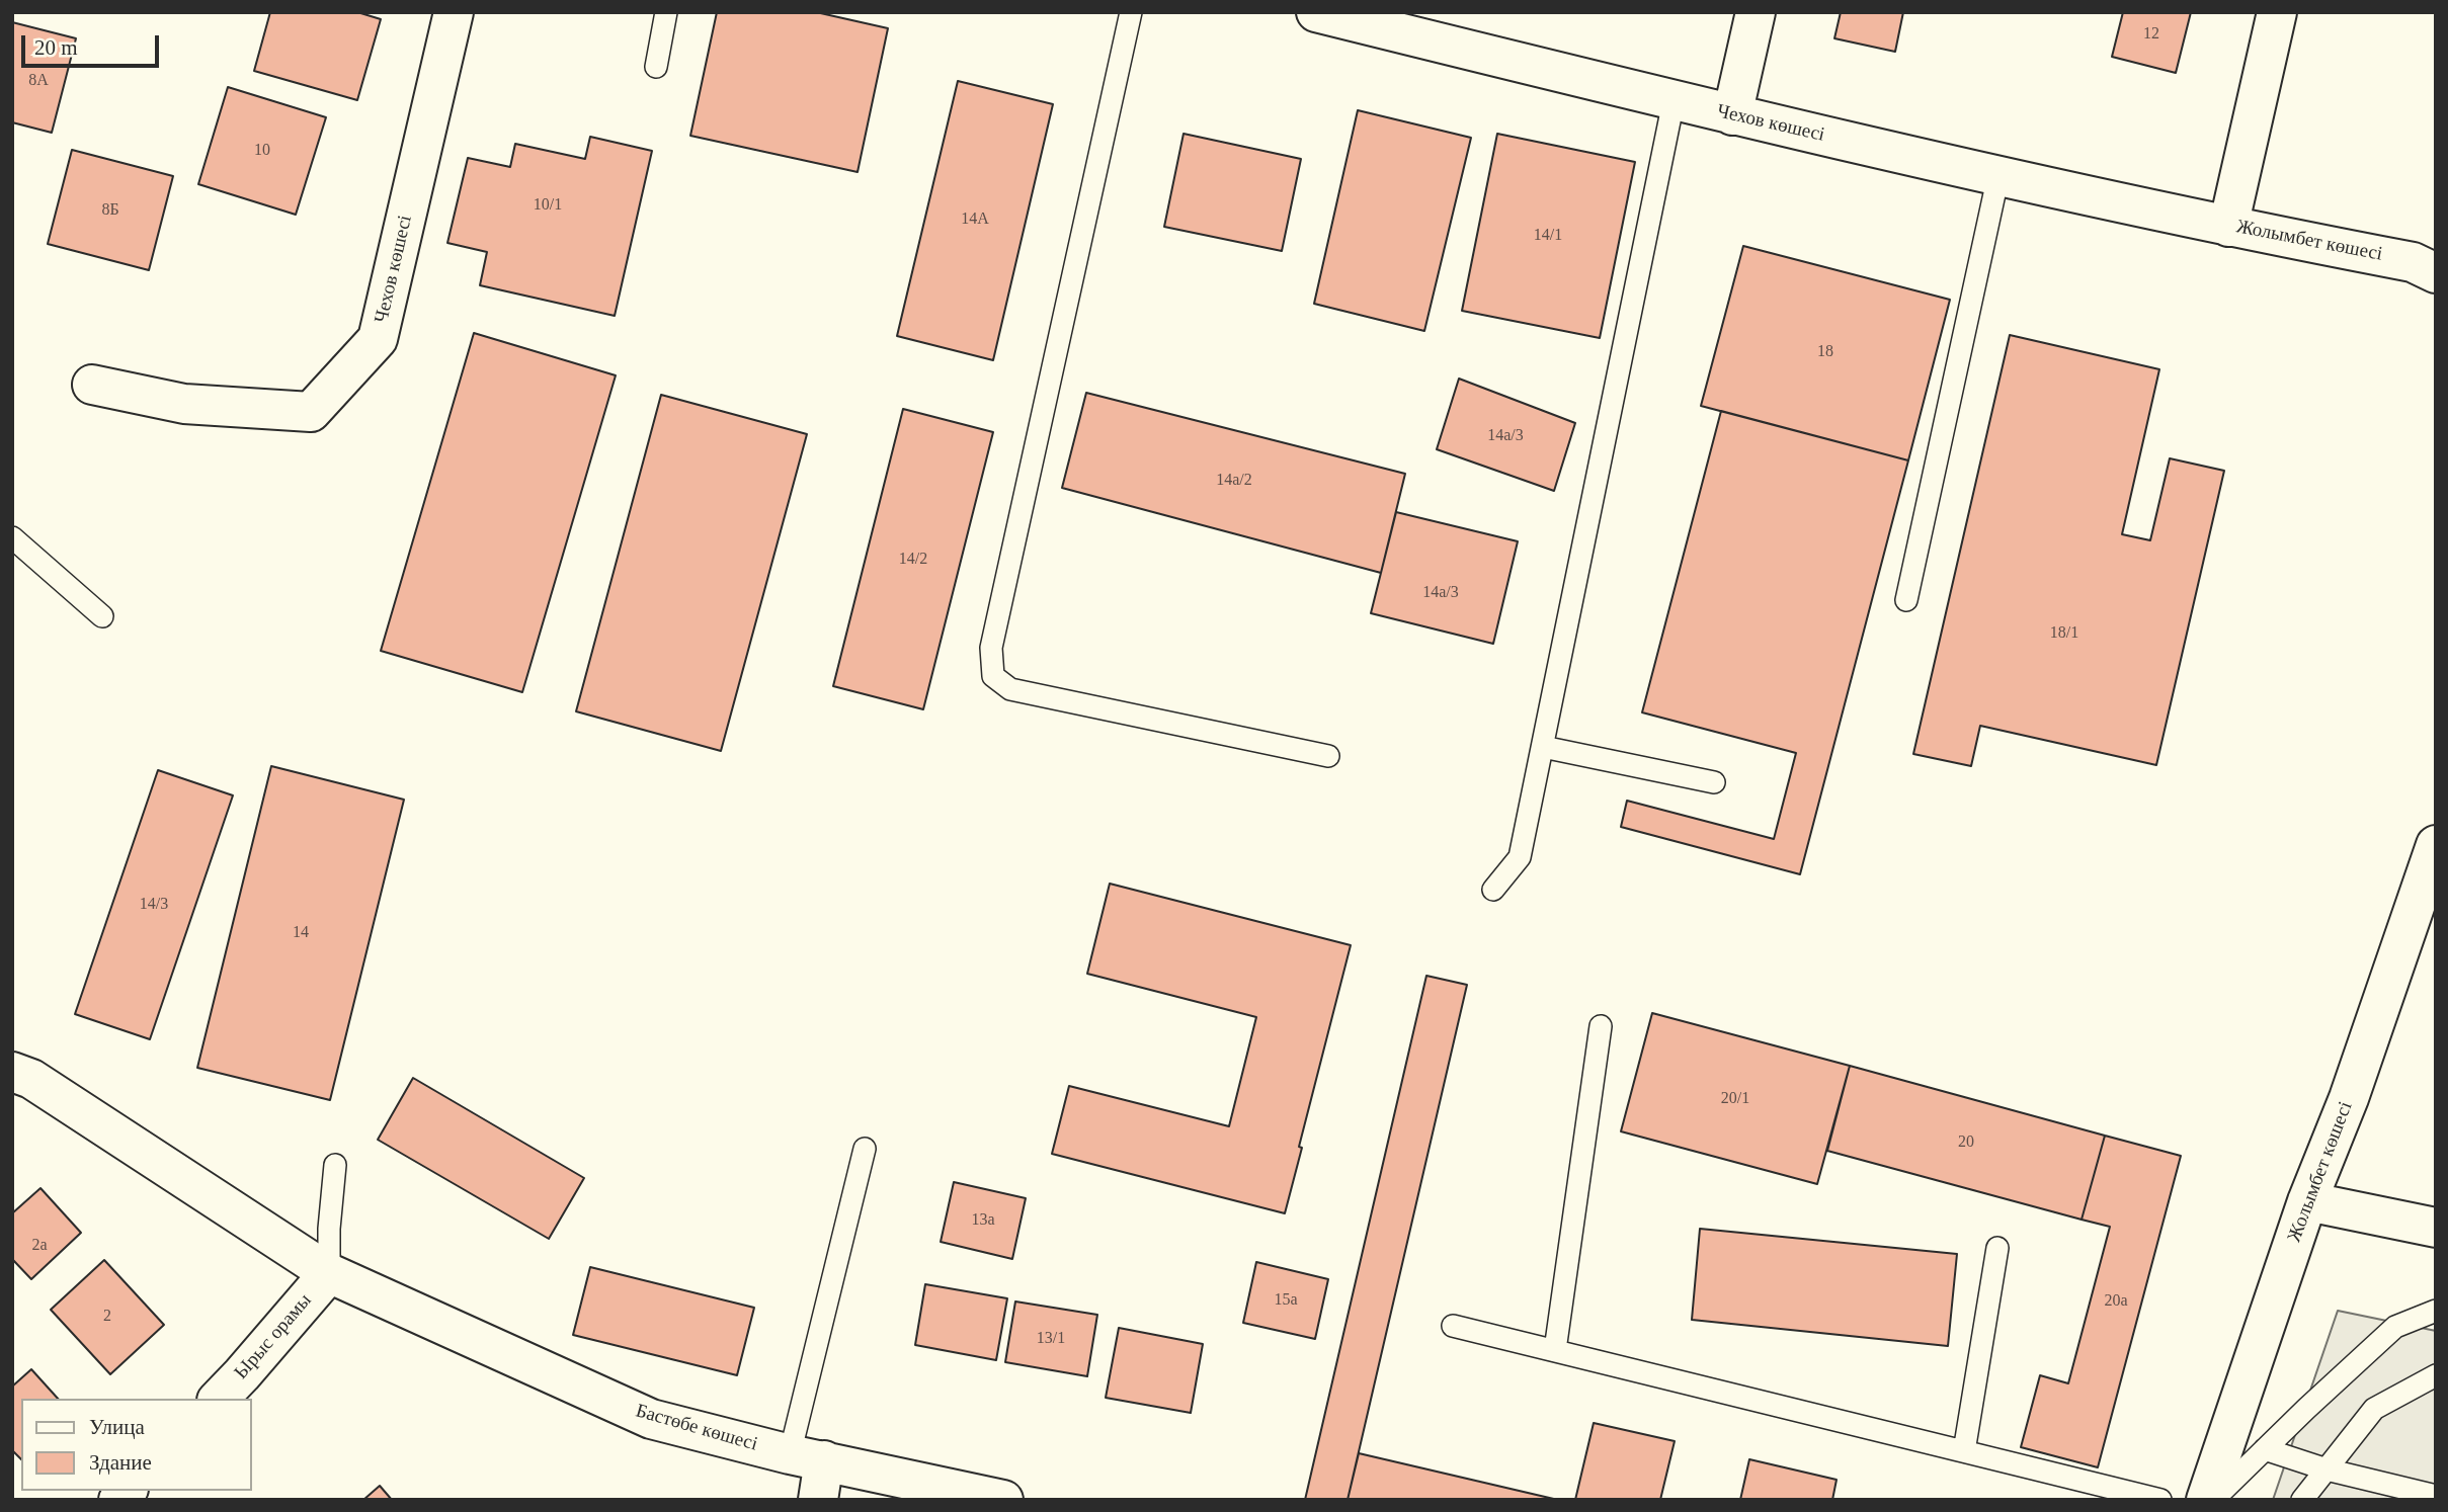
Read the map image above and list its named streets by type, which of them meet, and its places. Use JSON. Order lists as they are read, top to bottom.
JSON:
{
  "streets": {
    "street": [
      "Чехов көшесі",
      "Жолымбет көшесі",
      "Ырыс орамы",
      "Бастөбе көшесі"
    ]
  },
  "crossings": [
    ["Чехов көшесі", "Жолымбет көшесі"],
    ["Ырыс орамы", "Бастөбе көшесі"]
  ],
  "house_numbers": [
    "12",
    "8А",
    "10",
    "10/1",
    "8Б",
    "14А",
    "14/1",
    "18",
    "14а/3",
    "14а/2",
    "14/2",
    "14а/3",
    "18/1",
    "14/3",
    "14",
    "20/1",
    "20",
    "13а",
    "2а",
    "15а",
    "20а",
    "2",
    "13/1"
  ],
  "legend": ["Улица", "Здание"],
  "scale_bar": "20 m"
}
